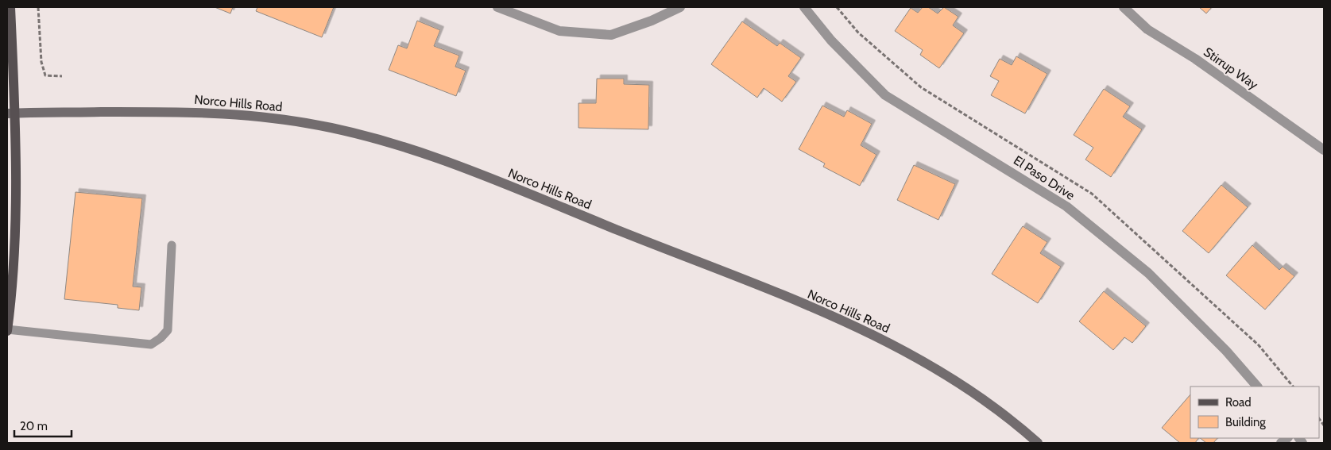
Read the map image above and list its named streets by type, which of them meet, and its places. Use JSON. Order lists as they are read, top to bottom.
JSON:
{
  "streets": {
    "street": ["Stirrup Way", "Norco Hills Road", "El Paso Drive"]
  },
  "legend": ["Road", "Building"],
  "scale_bar": "20 m"
}
